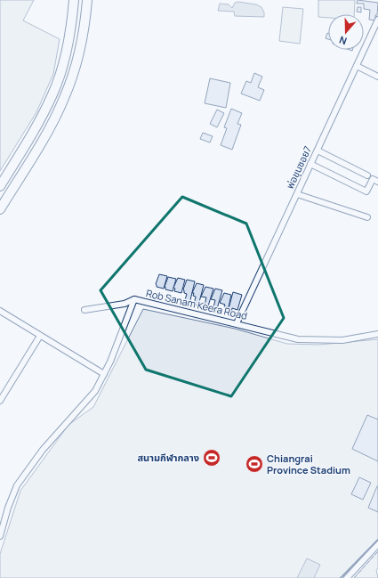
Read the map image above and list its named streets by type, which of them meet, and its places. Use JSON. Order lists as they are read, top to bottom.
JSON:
{
  "streets": {
    "street": ["พ่อขุนซอย7", "Rob Sanam Keera Road"]
  },
  "crossings": [
    ["พ่อขุนซอย7", "Rob Sanam Keera Road"]
  ],
  "places": {
    "sports": ["สนามกีฬากลาง", "Chiangrai Province Stadium"]
  },
  "north": "bottom"
}
